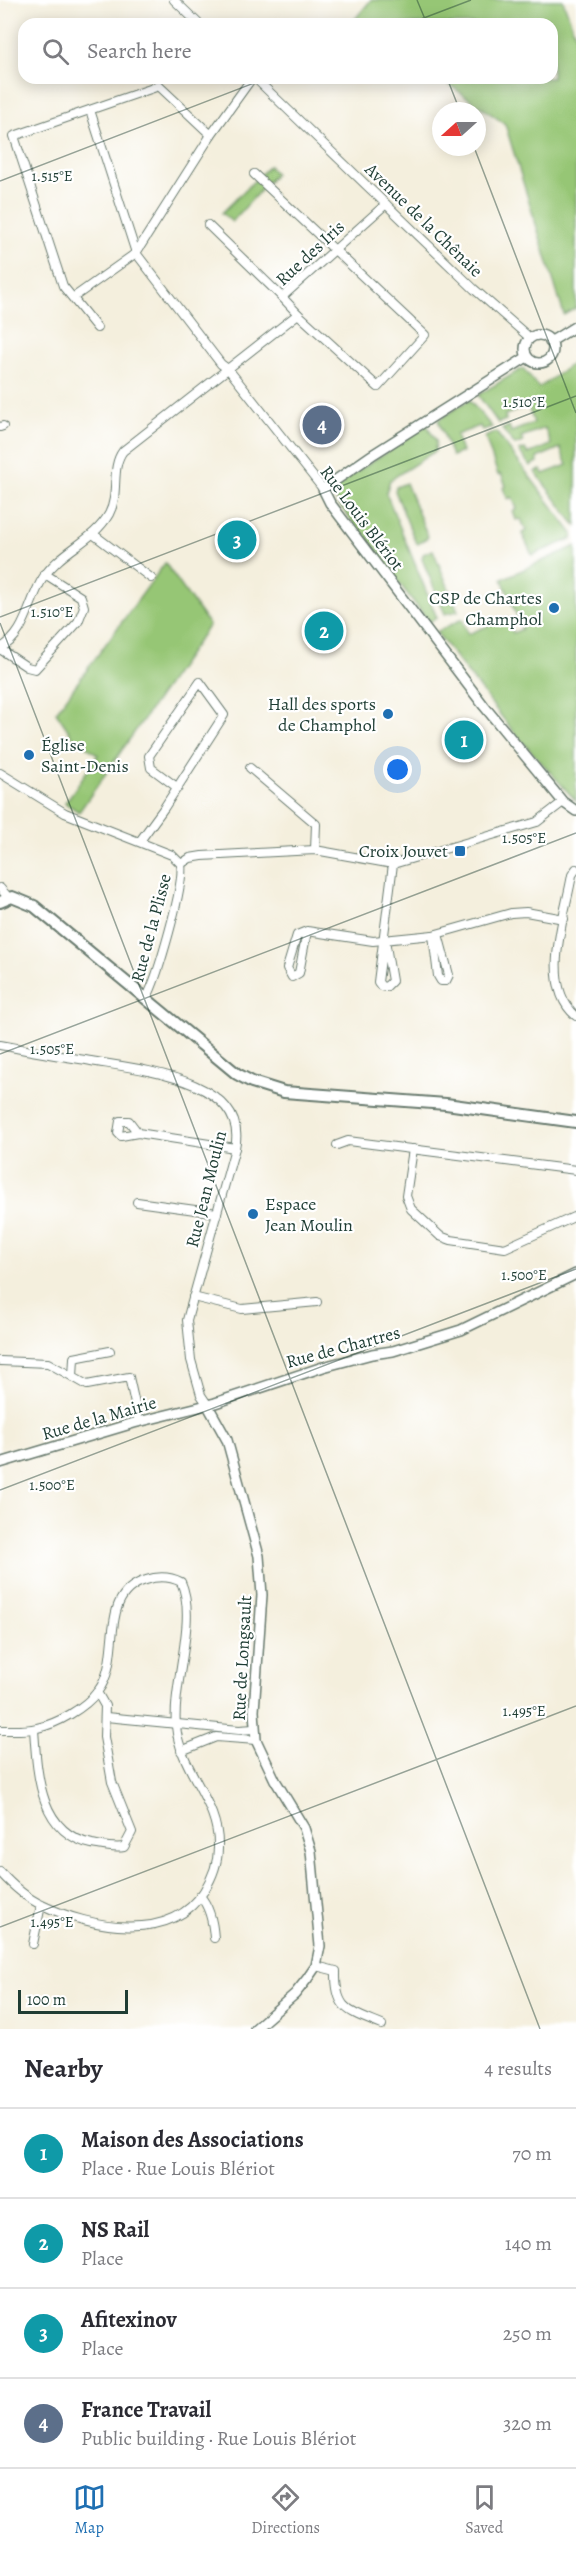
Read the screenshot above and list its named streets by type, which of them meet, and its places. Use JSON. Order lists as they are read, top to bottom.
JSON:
{
  "streets": {
    "street": [
      "Avenue de la Chênaie",
      "Rue des Iris",
      "Rue Louis Blériot",
      "Rue de la Plisse",
      "Rue Jean Moulin",
      "Rue de Chartres",
      "Rue de la Mairie",
      "Rue de Longsault"
    ]
  },
  "crossings": [
    ["Avenue de la Chênaie", "Rue des Iris"],
    ["Rue des Iris", "Rue Louis Blériot"],
    ["Rue Jean Moulin", "Rue de Chartres"],
    ["Rue Jean Moulin", "Rue de la Mairie"],
    ["Rue Jean Moulin", "Rue de Longsault"],
    ["Rue de Chartres", "Rue de la Mairie"],
    ["Rue de Chartres", "Rue de Longsault"],
    ["Rue de la Mairie", "Rue de Longsault"]
  ],
  "places": {
    "other": [
      "CSP de Chartes Champhol",
      "Hall des sports de Champhol",
      "Église Saint-Denis",
      "Espace Jean Moulin"
    ],
    "transit": ["Croix Jouvet"]
  },
  "scale_bar": "100 m",
  "north": "left",
  "page": {
    "search": "Search here",
    "pins": [
      "4",
      "3",
      "2",
      "1"
    ],
    "scale": "100 m",
    "heading": ["Nearby", "4 results"],
    "list": [
      {
        "mark": "1",
        "name": "Maison des Associations",
        "note": "Place · Rue Louis Blériot",
        "value": "70 m"
      },
      {
        "mark": "2",
        "name": "NS Rail",
        "note": "Place",
        "value": "140 m"
      },
      {
        "mark": "3",
        "name": "Afitexinov",
        "note": "Place",
        "value": "250 m"
      },
      {
        "mark": "4",
        "name": "France Travail",
        "note": "Public building · Rue Louis Blériot",
        "value": "320 m"
      }
    ],
    "nav": ["Map", "Directions", "Saved"]
  },
  "coordinates": [
    "1.515°E",
    "1.510°E",
    "1.505°E",
    "1.500°E",
    "1.495°E"
  ]
}
